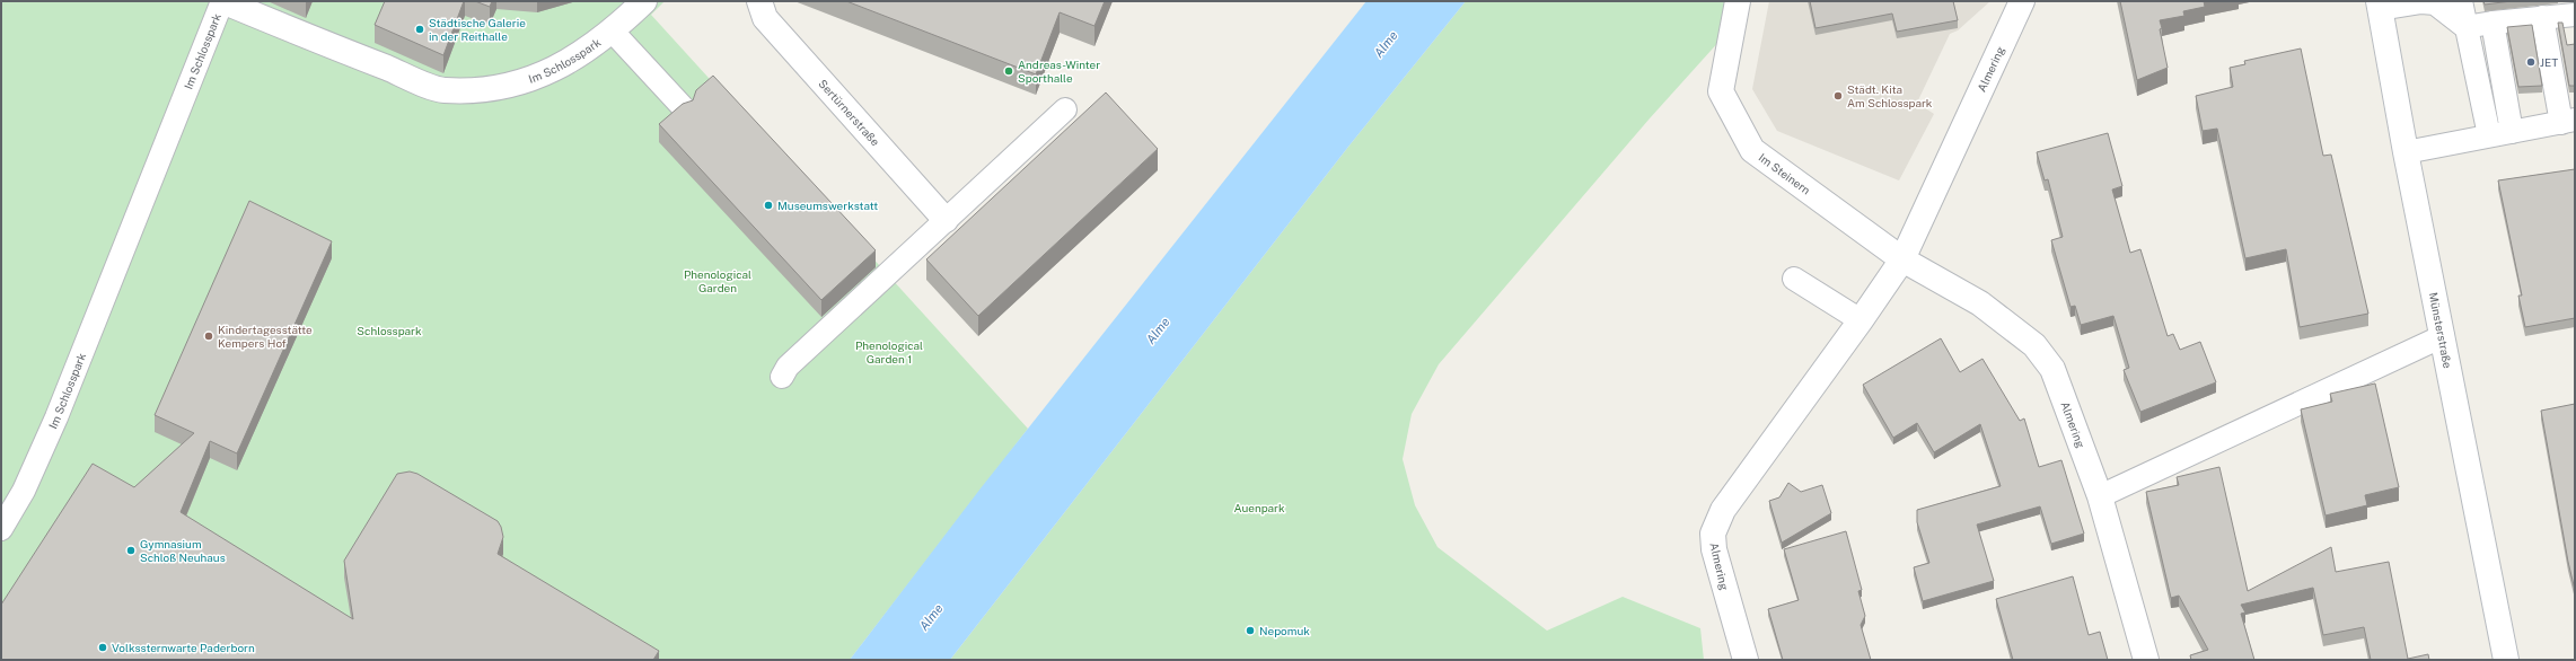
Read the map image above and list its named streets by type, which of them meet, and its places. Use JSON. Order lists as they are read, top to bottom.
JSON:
{
  "streets": {
    "street": [
      "Im Schlosspark",
      "Almering",
      "Sertürnerstraße",
      "Im Steinern",
      "Münsterstraße"
    ]
  },
  "crossings": [
    ["Almering", "Im Steinern"]
  ],
  "water": ["Alme"],
  "parks": [
    "Phenological Garden",
    "Schlosspark",
    "Phenological Garden 1",
    "Auenpark"
  ],
  "places": [
    "Städtische Galerie in der Reithalle",
    "JET",
    "Andreas-Winter Sporthalle",
    "Städt. Kita Am Schlosspark",
    "Museumswerkstatt",
    "Kindertagesstätte Kempers Hof",
    "Gymnasium Schloß Neuhaus",
    "Nepomuk",
    "Volkssternwarte Paderborn"
  ]
}
